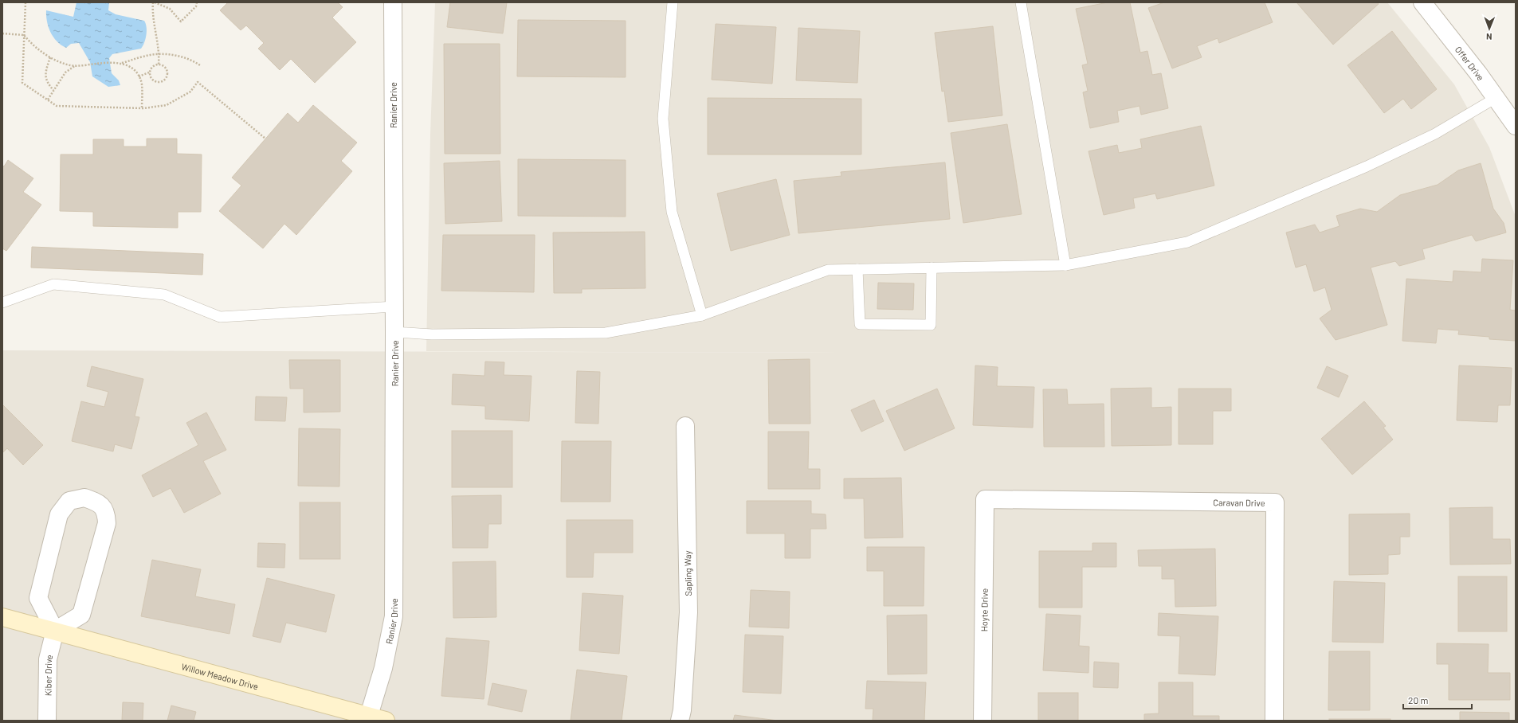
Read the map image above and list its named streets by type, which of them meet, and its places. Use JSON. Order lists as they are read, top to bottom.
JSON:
{
  "streets": {
    "street": [
      "Offer Drive",
      "Ranier Drive",
      "Caravan Drive",
      "Sapling Way",
      "Hoyte Drive",
      "Kiber Drive",
      "Willow Meadow Drive"
    ]
  },
  "crossings": [
    ["Ranier Drive", "Willow Meadow Drive"],
    ["Caravan Drive", "Hoyte Drive"],
    ["Kiber Drive", "Willow Meadow Drive"]
  ],
  "scale_bar": "20 m",
  "north": "bottom"
}
